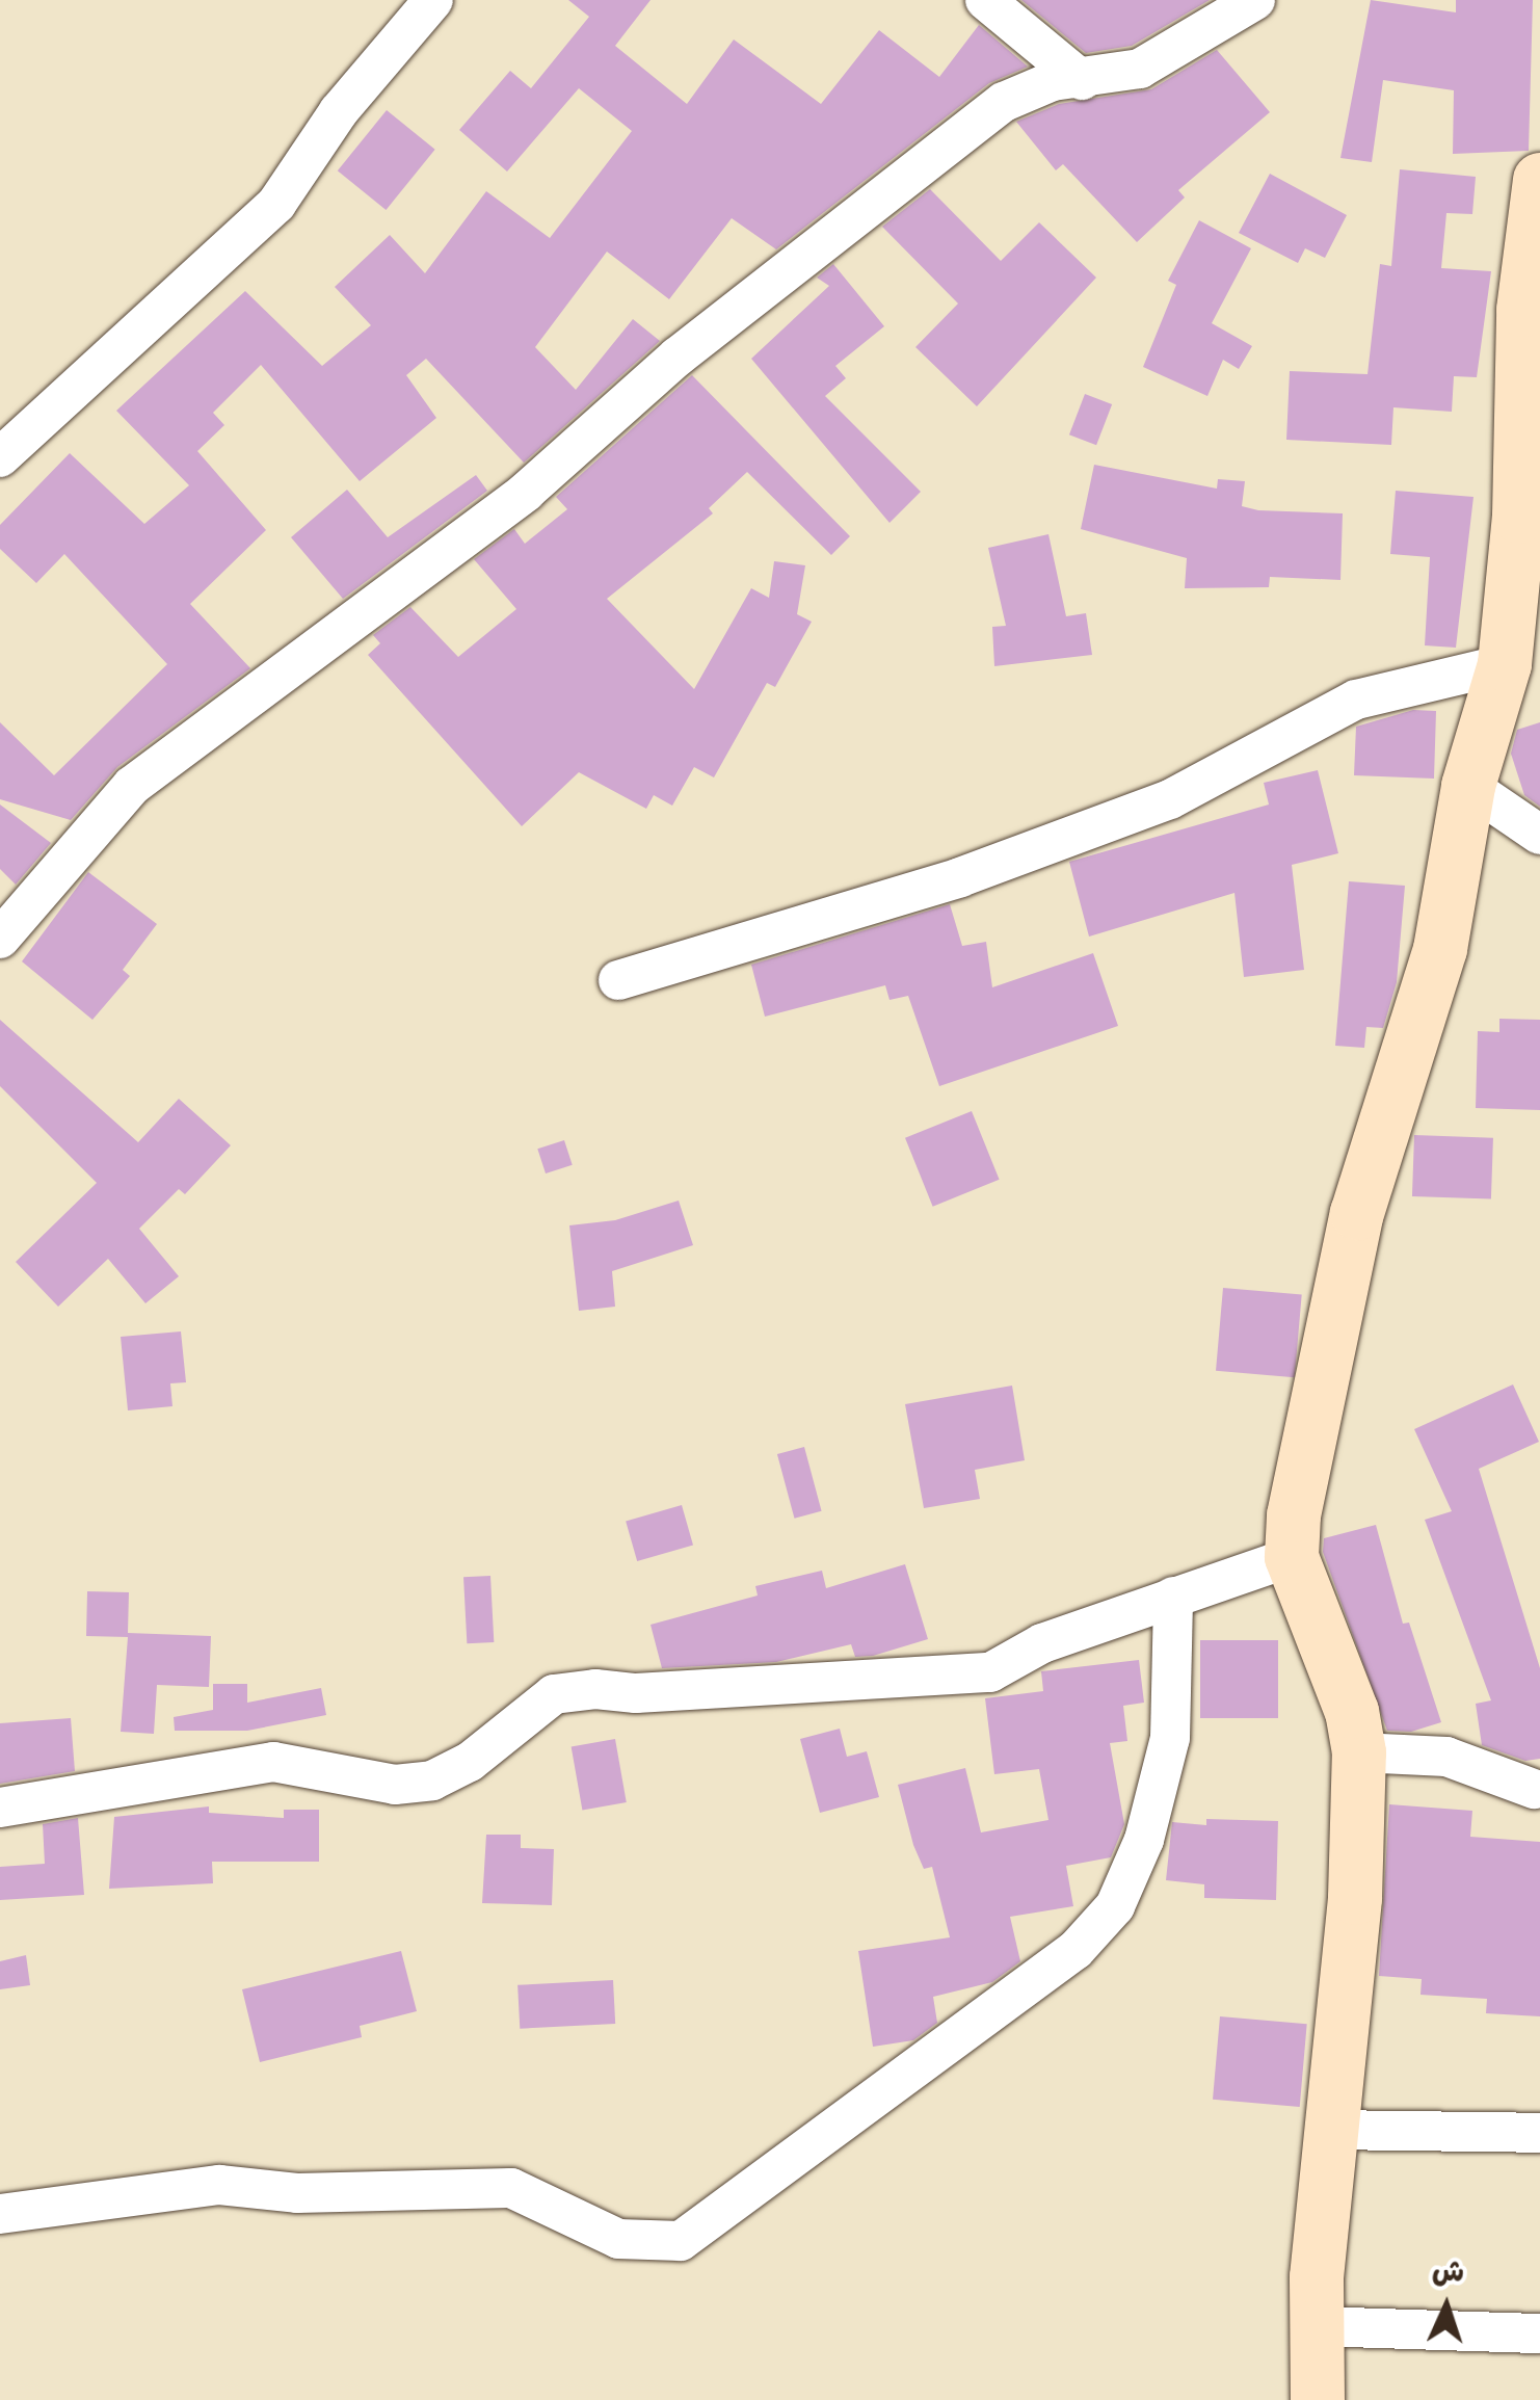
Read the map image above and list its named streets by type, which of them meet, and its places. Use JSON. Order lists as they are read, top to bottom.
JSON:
{
  "north": "top"
}
